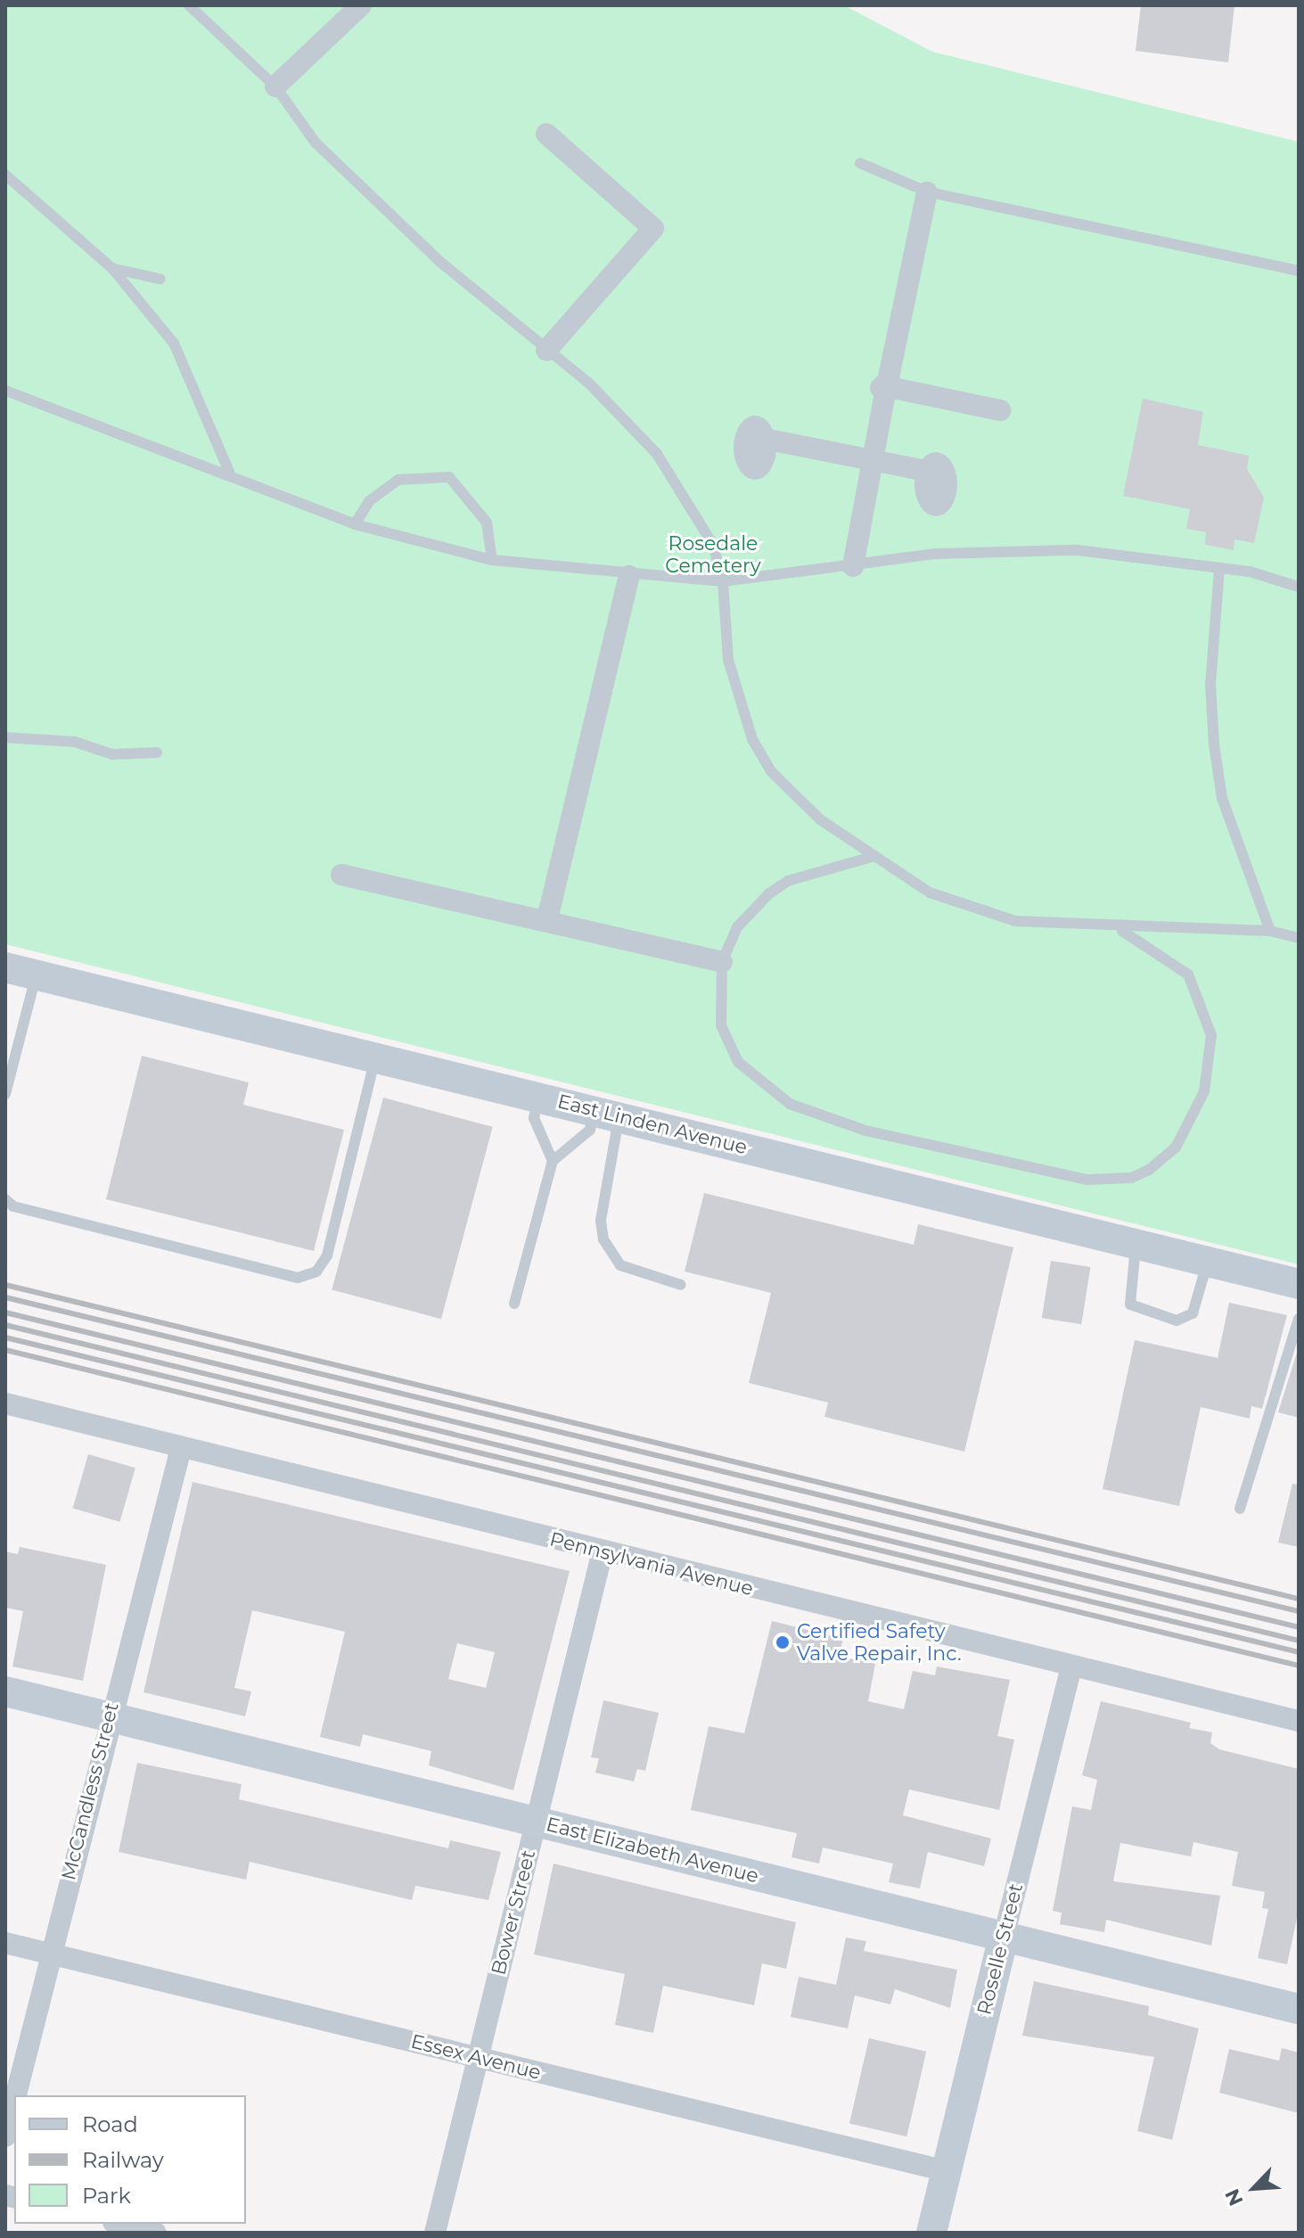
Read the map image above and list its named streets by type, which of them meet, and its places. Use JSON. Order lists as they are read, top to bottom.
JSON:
{
  "streets": {
    "street": [
      "East Linden Avenue",
      "Pennsylvania Avenue",
      "McCandless Street",
      "East Elizabeth Avenue",
      "Bower Street",
      "Roselle Street",
      "Essex Avenue"
    ]
  },
  "crossings": [
    ["Pennsylvania Avenue", "McCandless Street"],
    ["Pennsylvania Avenue", "Bower Street"],
    ["Pennsylvania Avenue", "Roselle Street"],
    ["McCandless Street", "East Elizabeth Avenue"],
    ["McCandless Street", "Essex Avenue"],
    ["East Elizabeth Avenue", "Bower Street"],
    ["East Elizabeth Avenue", "Roselle Street"],
    ["Bower Street", "Essex Avenue"],
    ["Roselle Street", "Essex Avenue"]
  ],
  "parks": ["Rosedale Cemetery"],
  "places": ["Certified Safety Valve Repair, Inc."],
  "legend": ["Road", "Railway", "Park"],
  "north": "bottom left"
}
